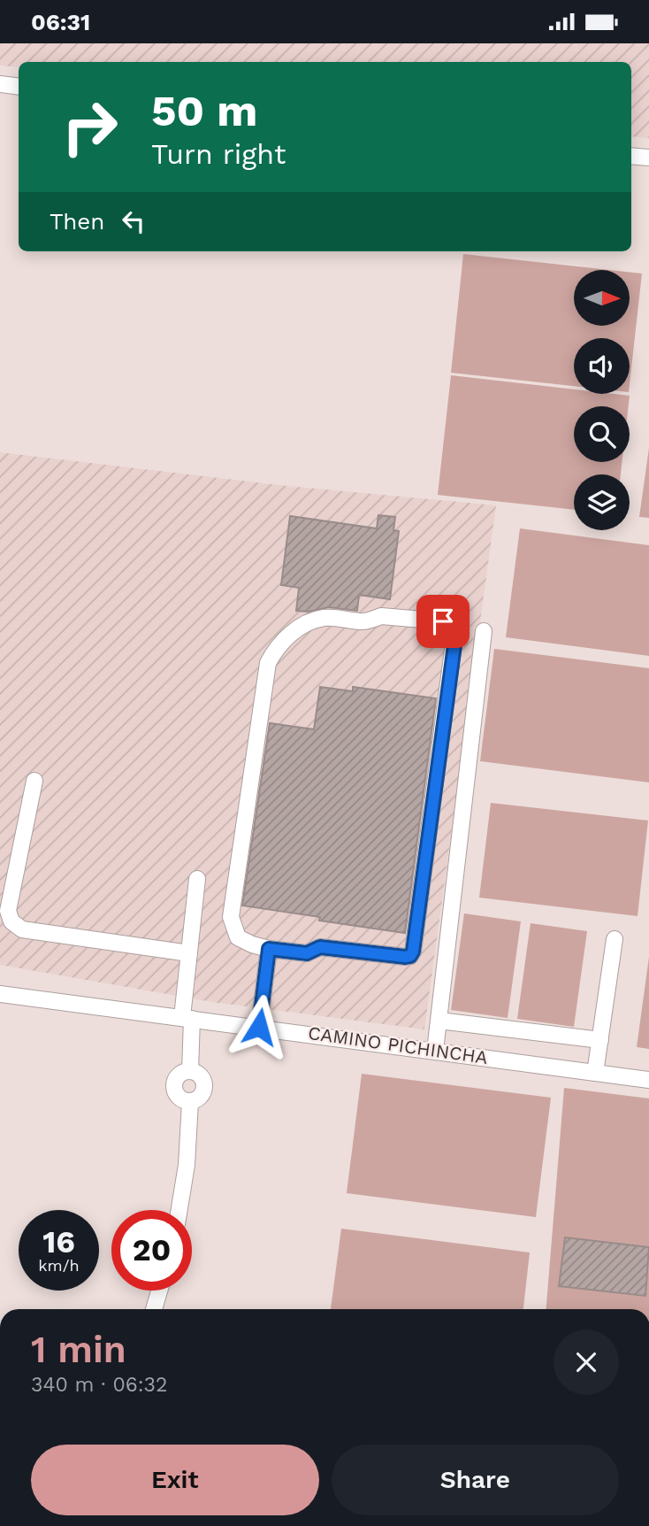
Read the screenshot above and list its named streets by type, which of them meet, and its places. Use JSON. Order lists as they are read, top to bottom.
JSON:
{
  "streets": {
    "street": ["CAMINO PICHINCHA"]
  },
  "north": "right",
  "page": {
    "status": "06:31",
    "turn": ["50 m", "Turn right"],
    "then": "Then",
    "speed": "16 km/h",
    "limit": "20",
    "heading": ["1 min", "340 m · 06:32"],
    "buttons": ["Exit", "Share"]
  }
}
